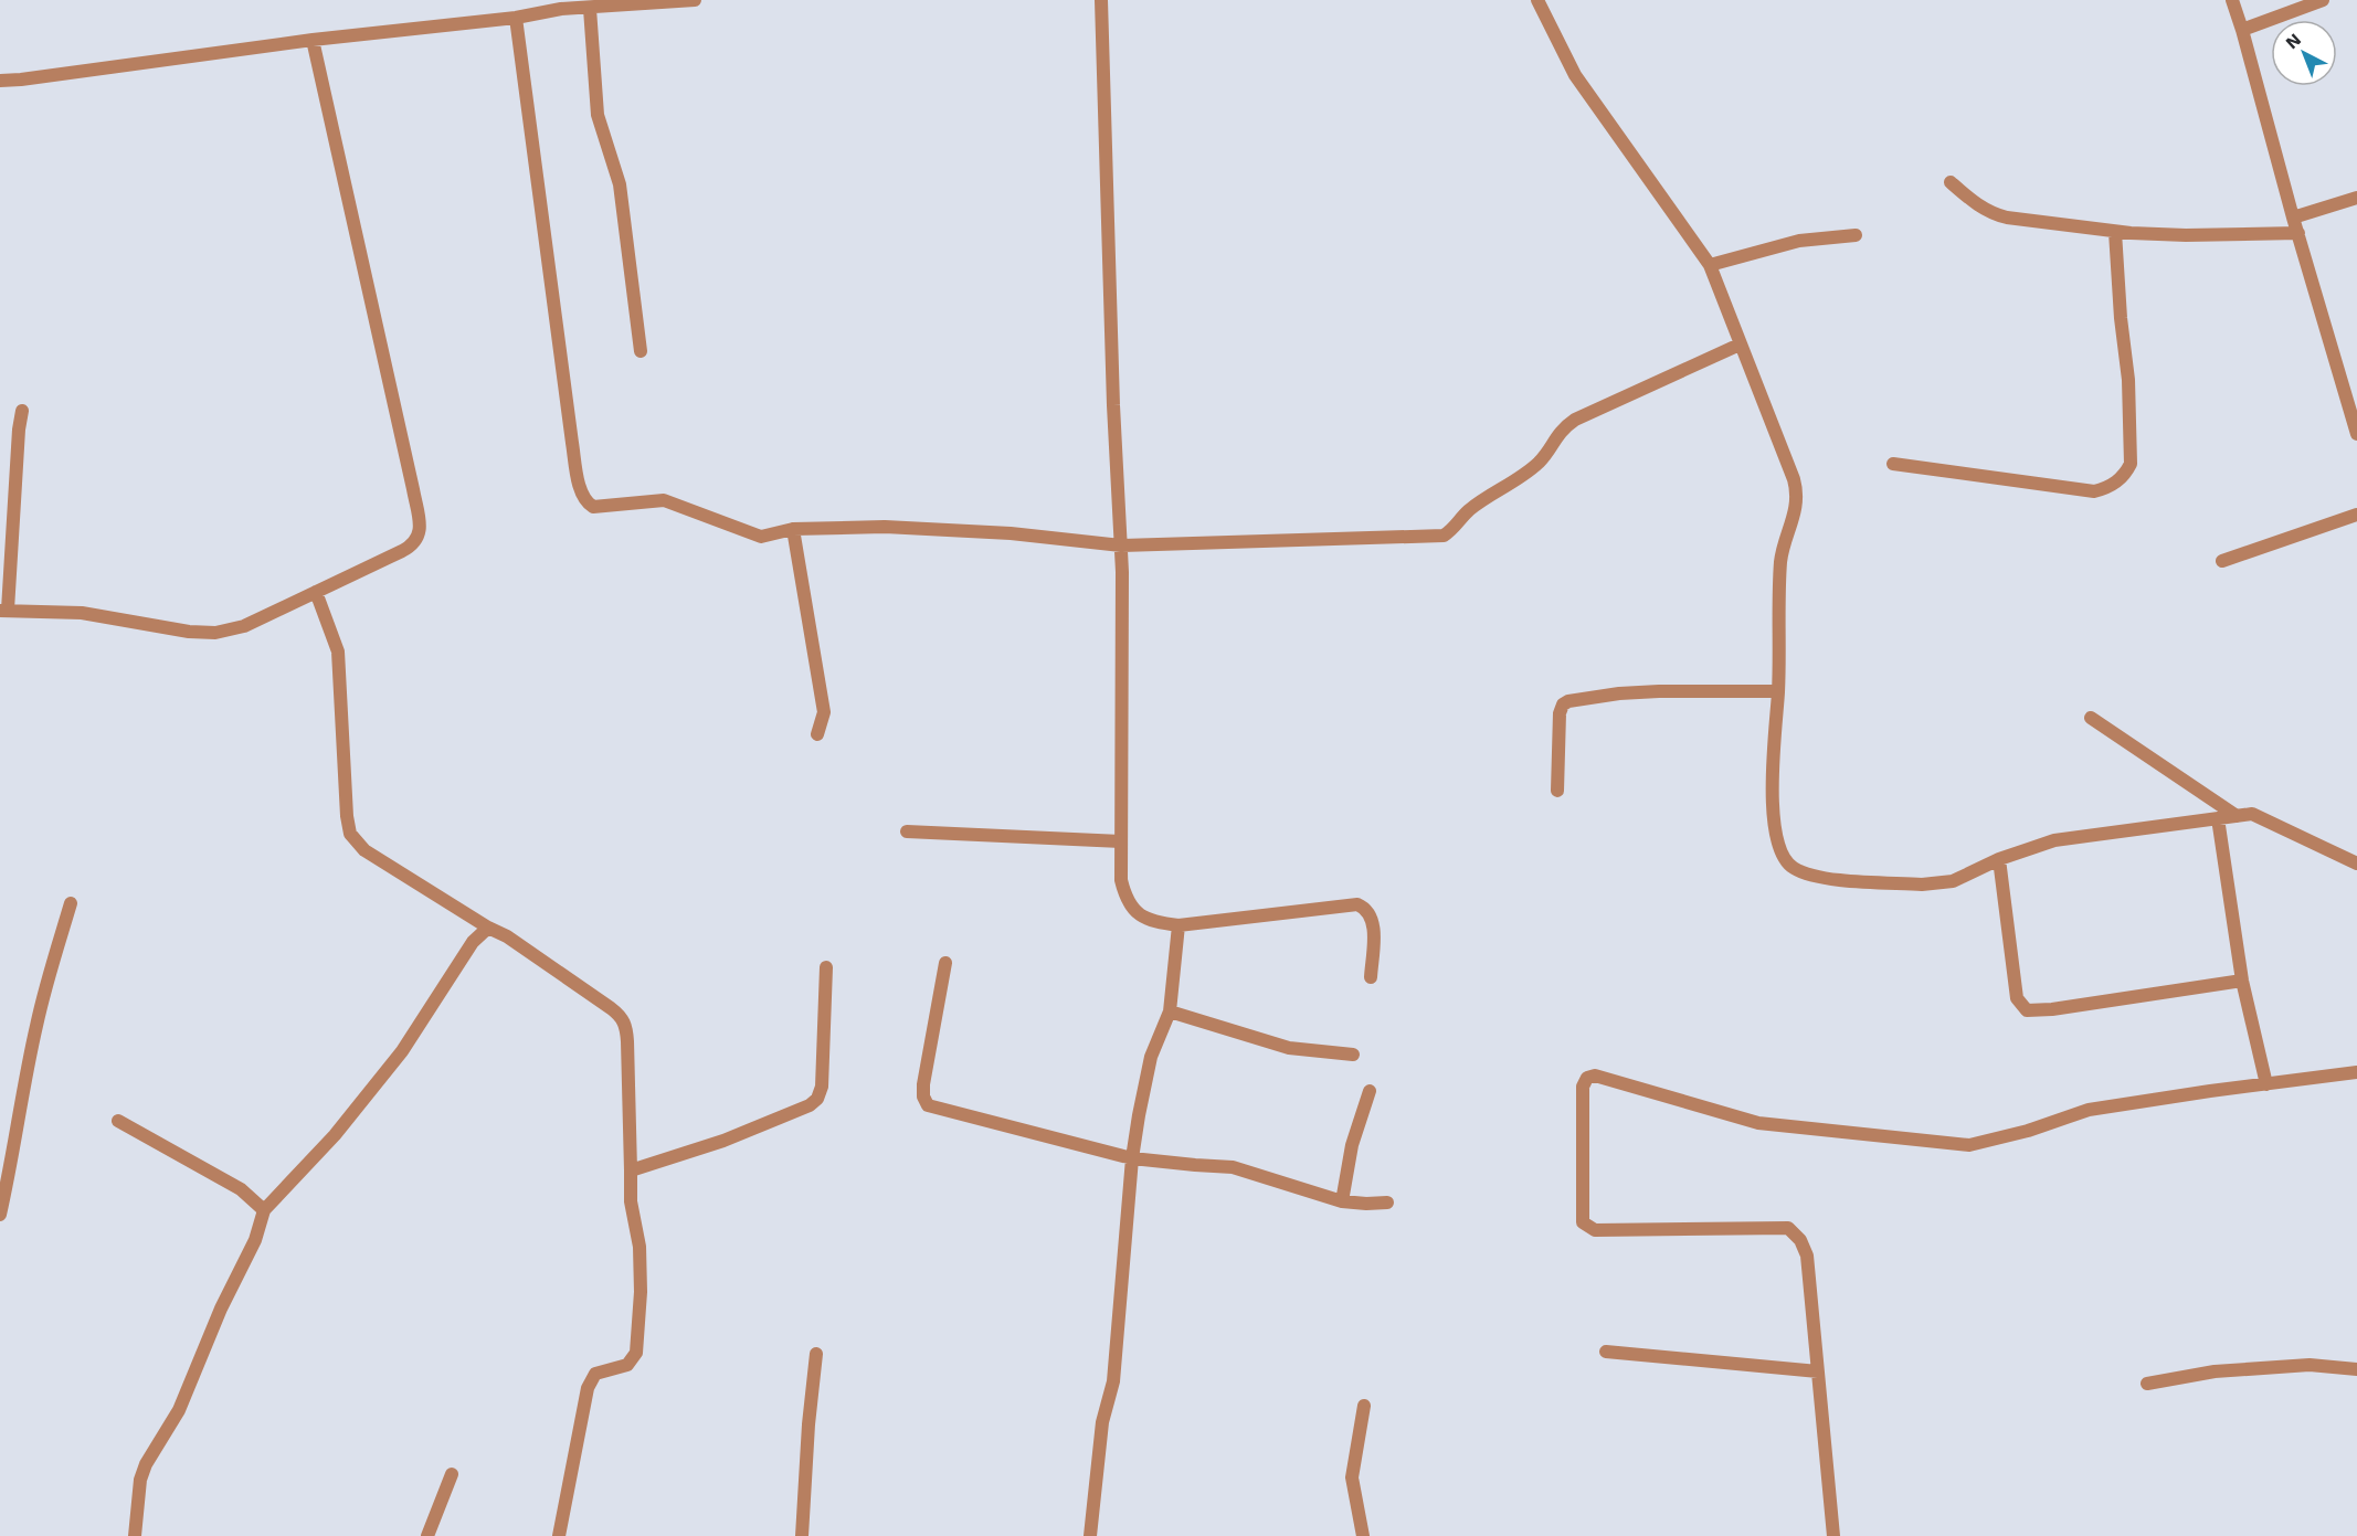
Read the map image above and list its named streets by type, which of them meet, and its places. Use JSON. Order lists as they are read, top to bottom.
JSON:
{
  "north": "top left"
}
